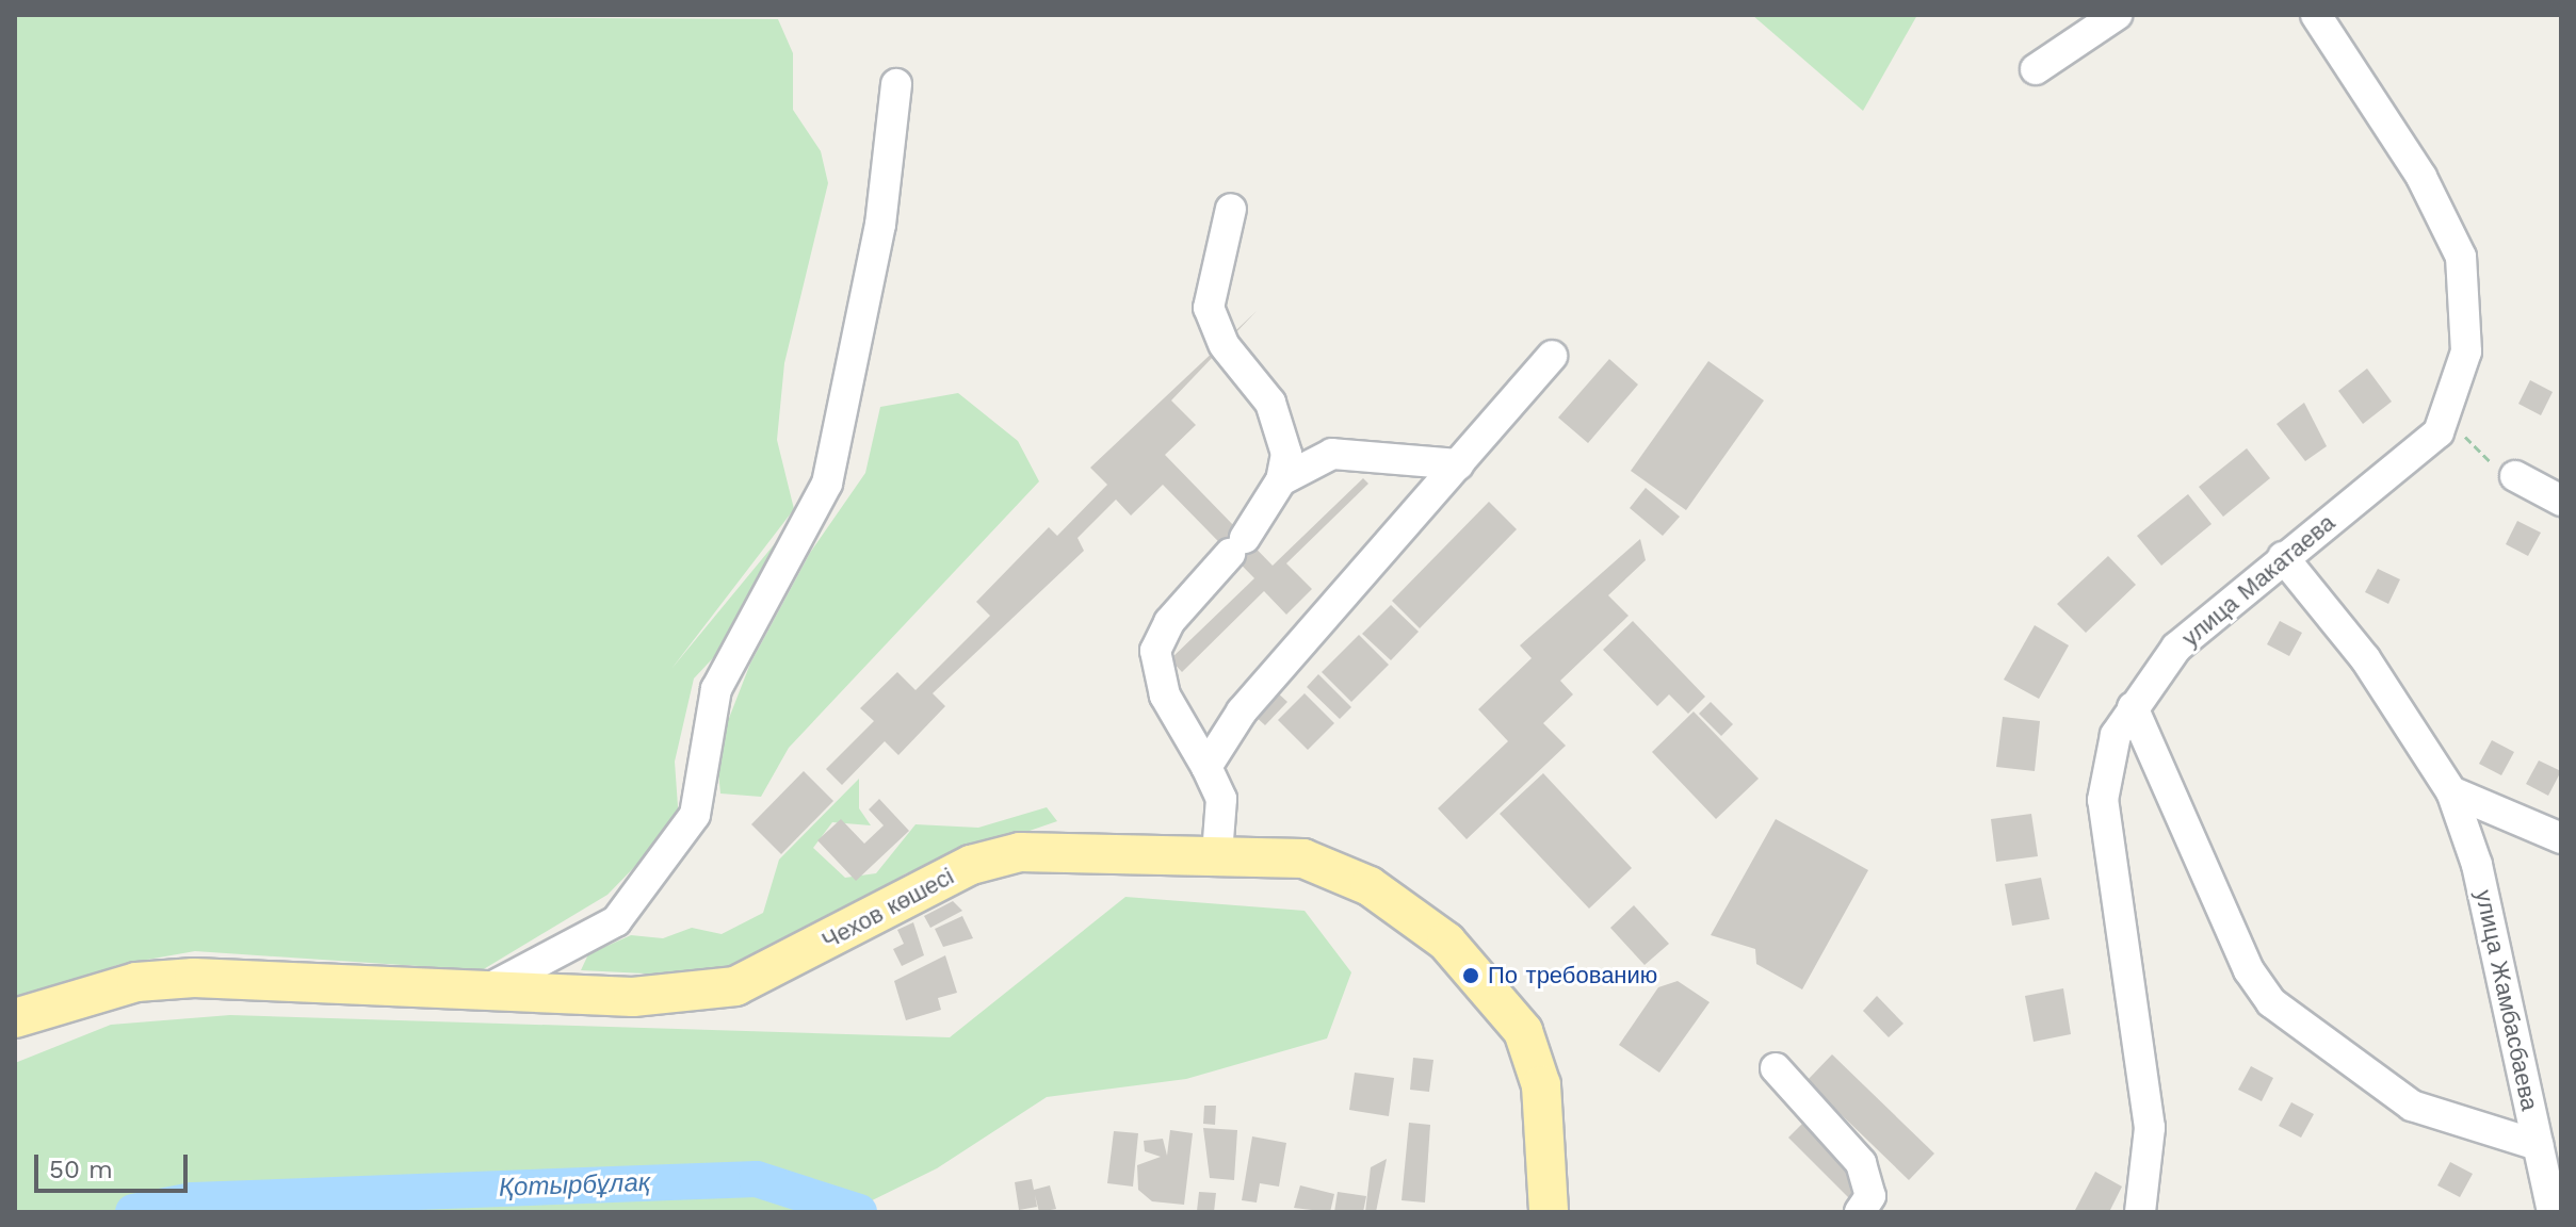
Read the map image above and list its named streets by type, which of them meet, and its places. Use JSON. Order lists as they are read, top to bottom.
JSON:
{
  "streets": {
    "main road": ["Чехов көшесі"],
    "street": ["улица Макатаева", "улица Жамбасбаева"]
  },
  "crossings": [
    ["улица Макатаева", "улица Жамбасбаева"]
  ],
  "water": ["Қотырбұлақ"],
  "places": ["По требованию"],
  "scale_bar": "50 m"
}
